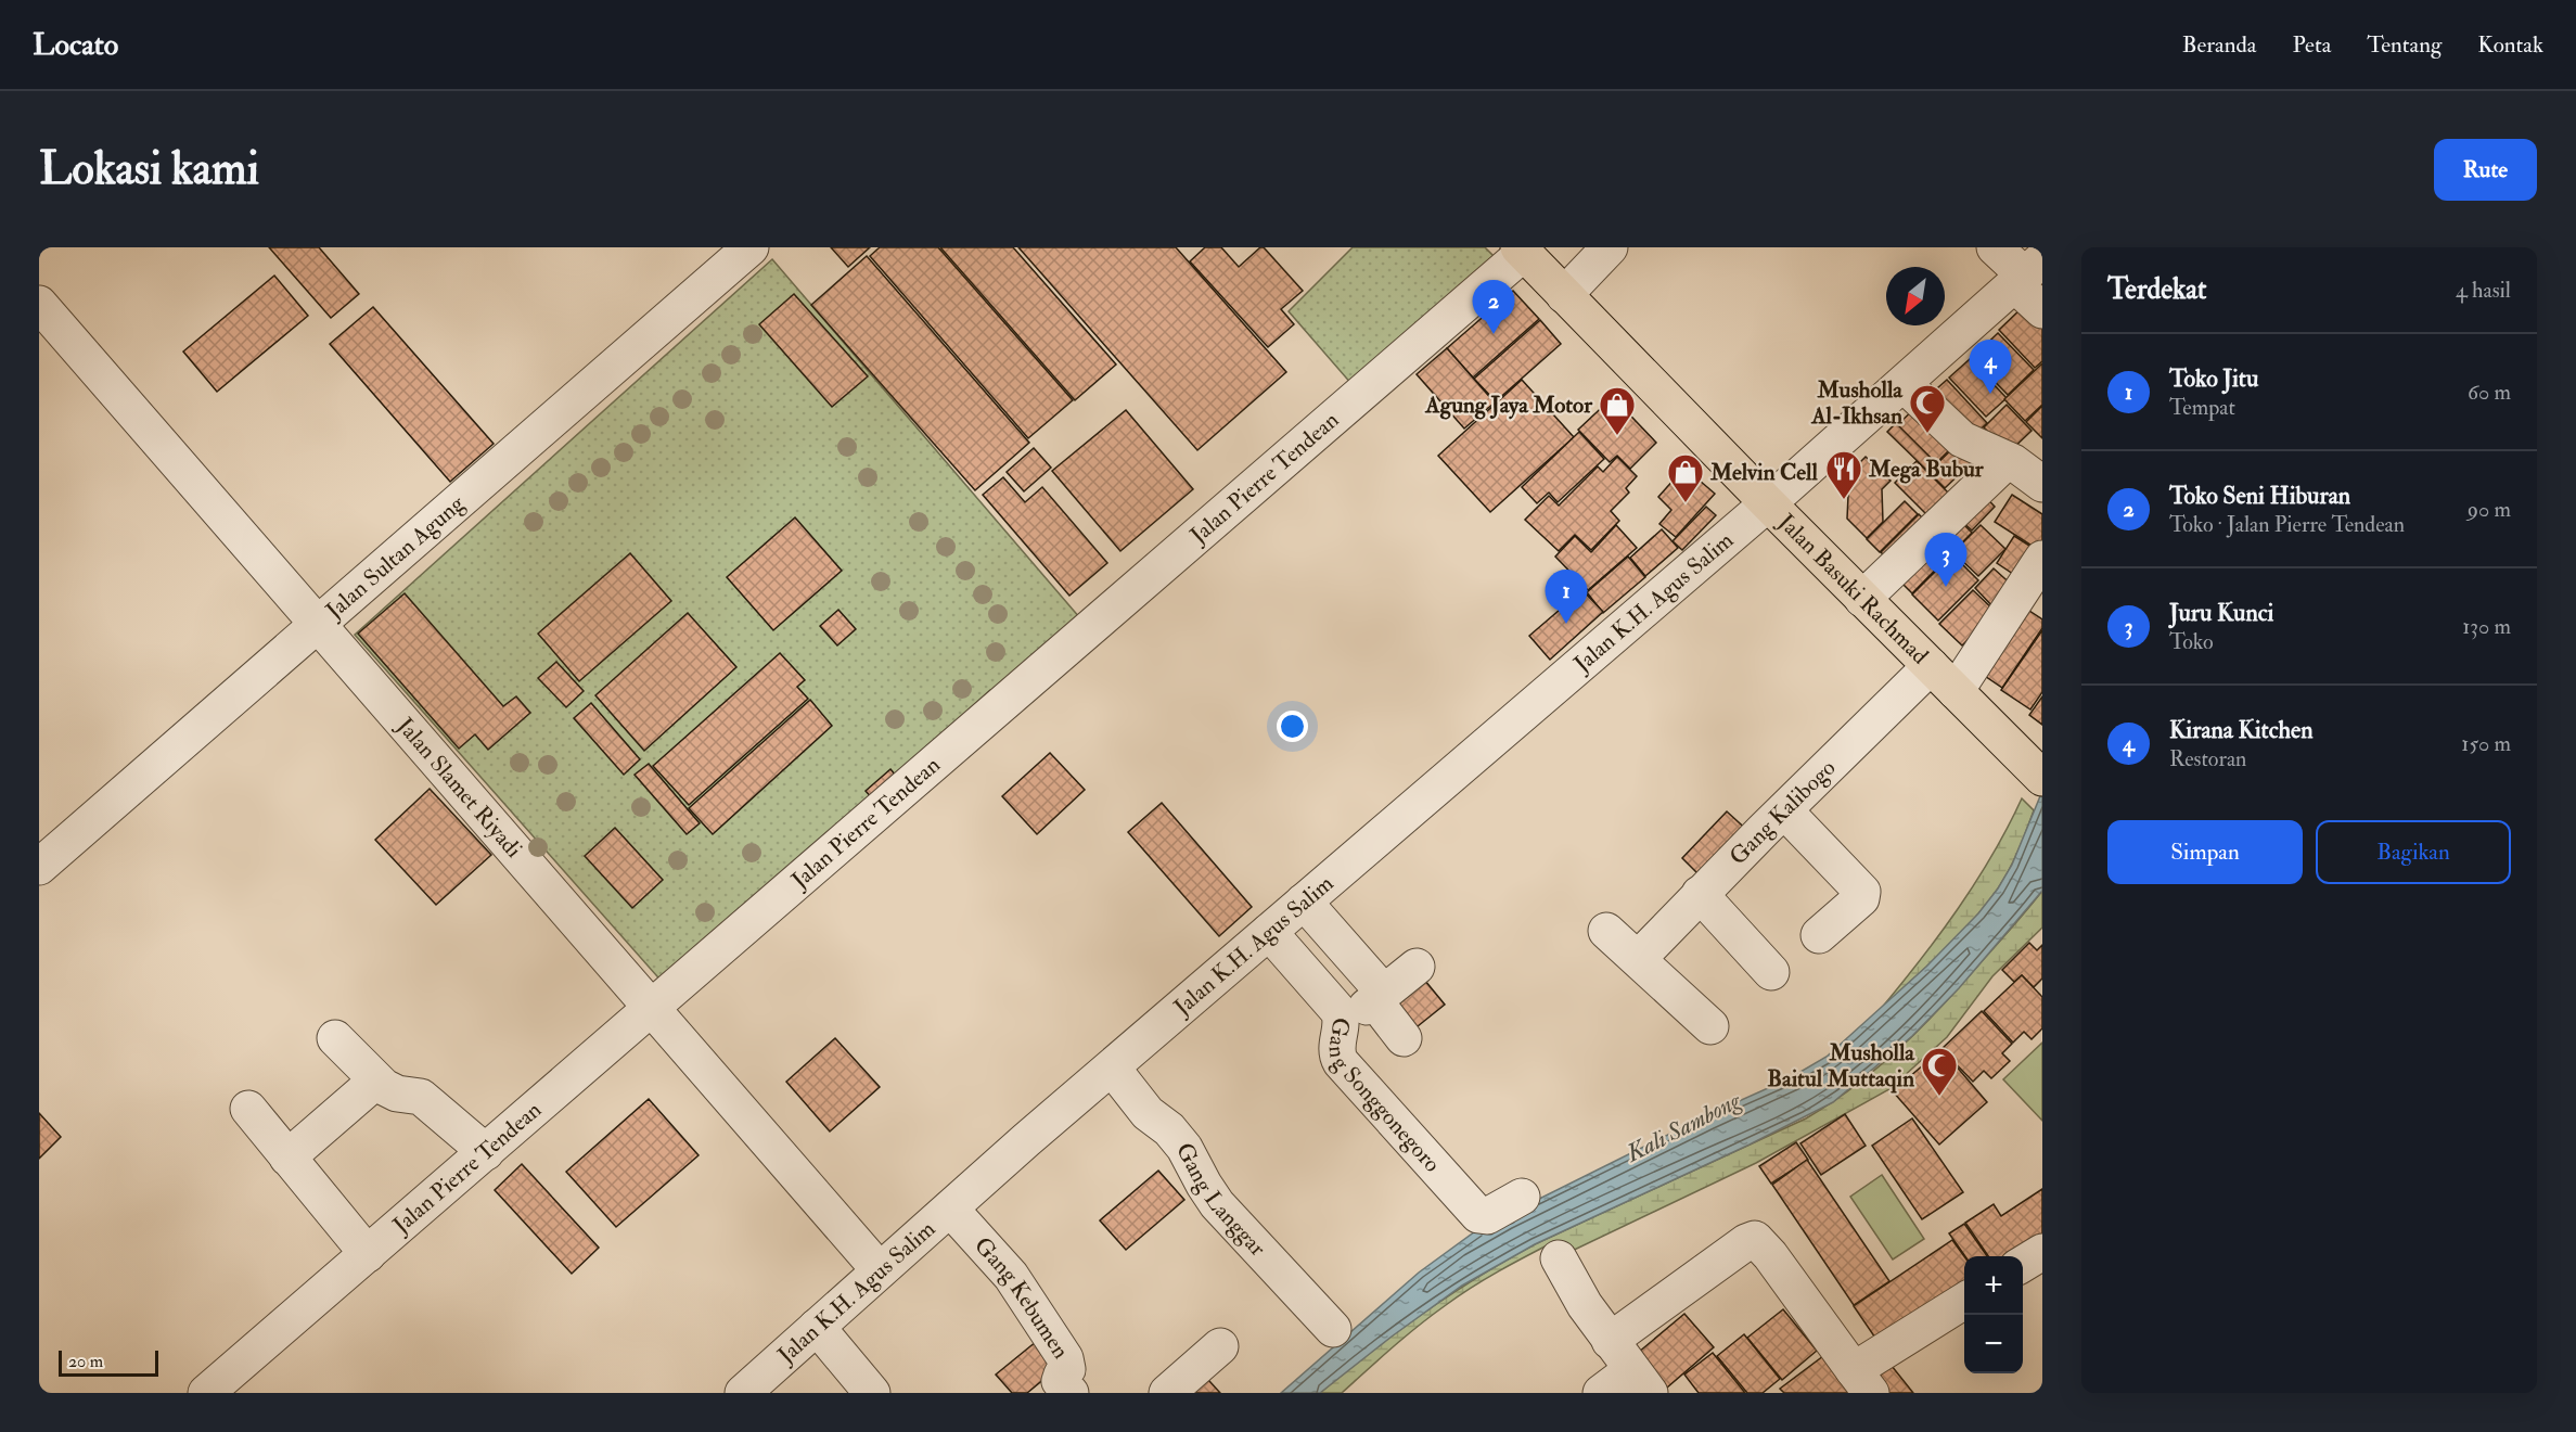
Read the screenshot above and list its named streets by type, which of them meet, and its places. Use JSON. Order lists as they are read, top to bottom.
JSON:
{
  "streets": {
    "main road": ["Jalan Basuki Rachmad"],
    "street": [
      "Jalan Pierre Tendean",
      "Jalan Sultan Agung",
      "Jalan K.H. Agus Salim",
      "Jalan Slamet Riyadi",
      "Gang Kalibogo",
      "Gang Songgonegoro",
      "Gang Langgar",
      "Gang Kebumen"
    ]
  },
  "crossings": [
    ["Jalan Pierre Tendean", "Jalan Basuki Rachmad"],
    ["Jalan Pierre Tendean", "Jalan Slamet Riyadi"],
    ["Jalan Sultan Agung", "Jalan Slamet Riyadi"],
    ["Jalan Basuki Rachmad", "Jalan K.H. Agus Salim"],
    ["Jalan Basuki Rachmad", "Gang Kalibogo"],
    ["Jalan K.H. Agus Salim", "Jalan Slamet Riyadi"],
    ["Jalan K.H. Agus Salim", "Gang Songgonegoro"],
    ["Jalan K.H. Agus Salim", "Gang Langgar"],
    ["Jalan K.H. Agus Salim", "Gang Kebumen"]
  ],
  "water": ["Kali Sambong"],
  "places": {
    "mosque": ["Musholla Al-Ikhsan", "Musholla Baitul Muttaqin"],
    "shop": ["Agung Jaya Motor", "Melvin Cell"],
    "restaurant": ["Mega Bubur"]
  },
  "scale_bar": "20 m",
  "north": "bottom left",
  "page": {
    "header": "Locato",
    "nav": [
      "Beranda",
      "Peta",
      "Tentang",
      "Kontak"
    ],
    "buttons": [
      "Rute",
      ["Simpan", "Bagikan"]
    ],
    "title": "Lokasi kami",
    "heading": ["Terdekat", "4 hasil"],
    "pins": [
      "2",
      "4",
      "3",
      "1"
    ],
    "list": [
      {
        "mark": "1",
        "name": "Toko Jitu",
        "note": "Tempat",
        "value": "60 m"
      },
      {
        "mark": "2",
        "name": "Toko Seni Hiburan",
        "note": "Toko · Jalan Pierre Tendean",
        "value": "90 m"
      },
      {
        "mark": "3",
        "name": "Juru Kunci",
        "note": "Toko",
        "value": "130 m"
      },
      {
        "mark": "4",
        "name": "Kirana Kitchen",
        "note": "Restoran",
        "value": "150 m"
      }
    ],
    "map_buttons": ["+", "−"],
    "scale": "20 m"
  }
}
